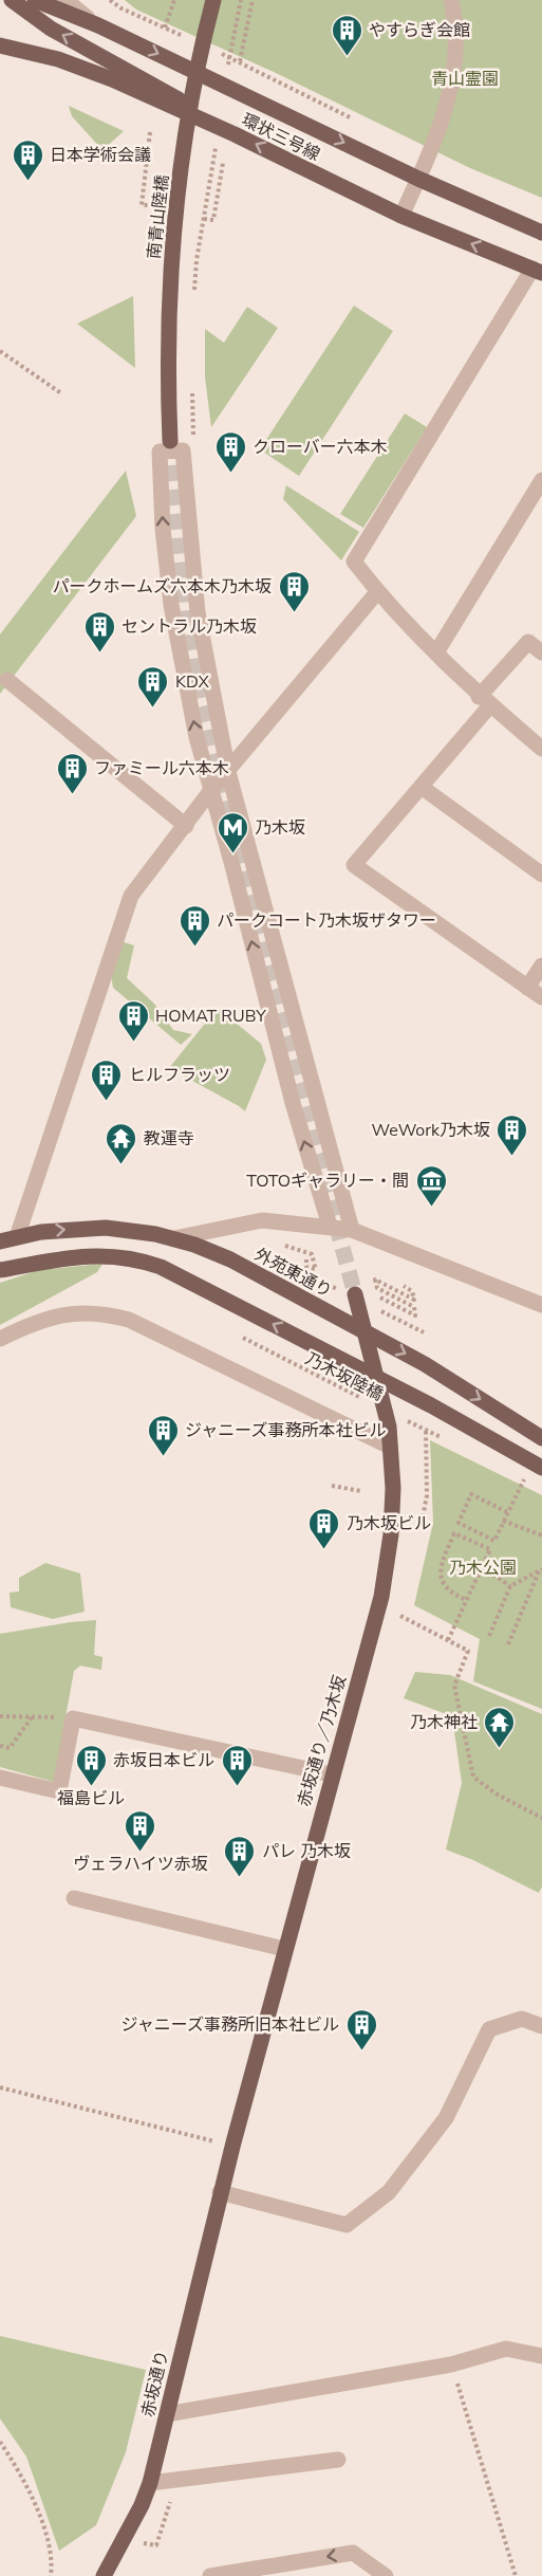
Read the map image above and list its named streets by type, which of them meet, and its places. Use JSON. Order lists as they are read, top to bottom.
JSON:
{
  "streets": {
    "main road": [
      "環状三号線",
      "南青山陸橋",
      "外苑東通り",
      "赤坂通り／乃木坂",
      "赤坂通り"
    ],
    "path": ["乃木坂陸橋"]
  },
  "crossings": [
    ["赤坂通り／乃木坂", "赤坂通り"]
  ],
  "parks": ["青山霊園", "乃木公園"],
  "places": {
    "building": [
      "やすらぎ会館",
      "日本学術会議",
      "クローバー六本木",
      "パークホームズ六本木乃木坂",
      "セントラル乃木坂",
      "KDX",
      "ファミール六本木",
      "パークコート乃木坂ザタワー",
      "HOMAT RUBY",
      "ヒルフラッツ",
      "WeWork乃木坂",
      "ジャニーズ事務所本社ビル",
      "乃木坂ビル",
      "福島ビル",
      "赤坂日本ビル",
      "ヴェラハイツ赤坂",
      "パレ 乃木坂",
      "ジャニーズ事務所旧本社ビル"
    ],
    "metro station": ["乃木坂"],
    "temple": ["教運寺", "乃木神社"],
    "museum": ["TOTOギャラリー・間"]
  }
}
